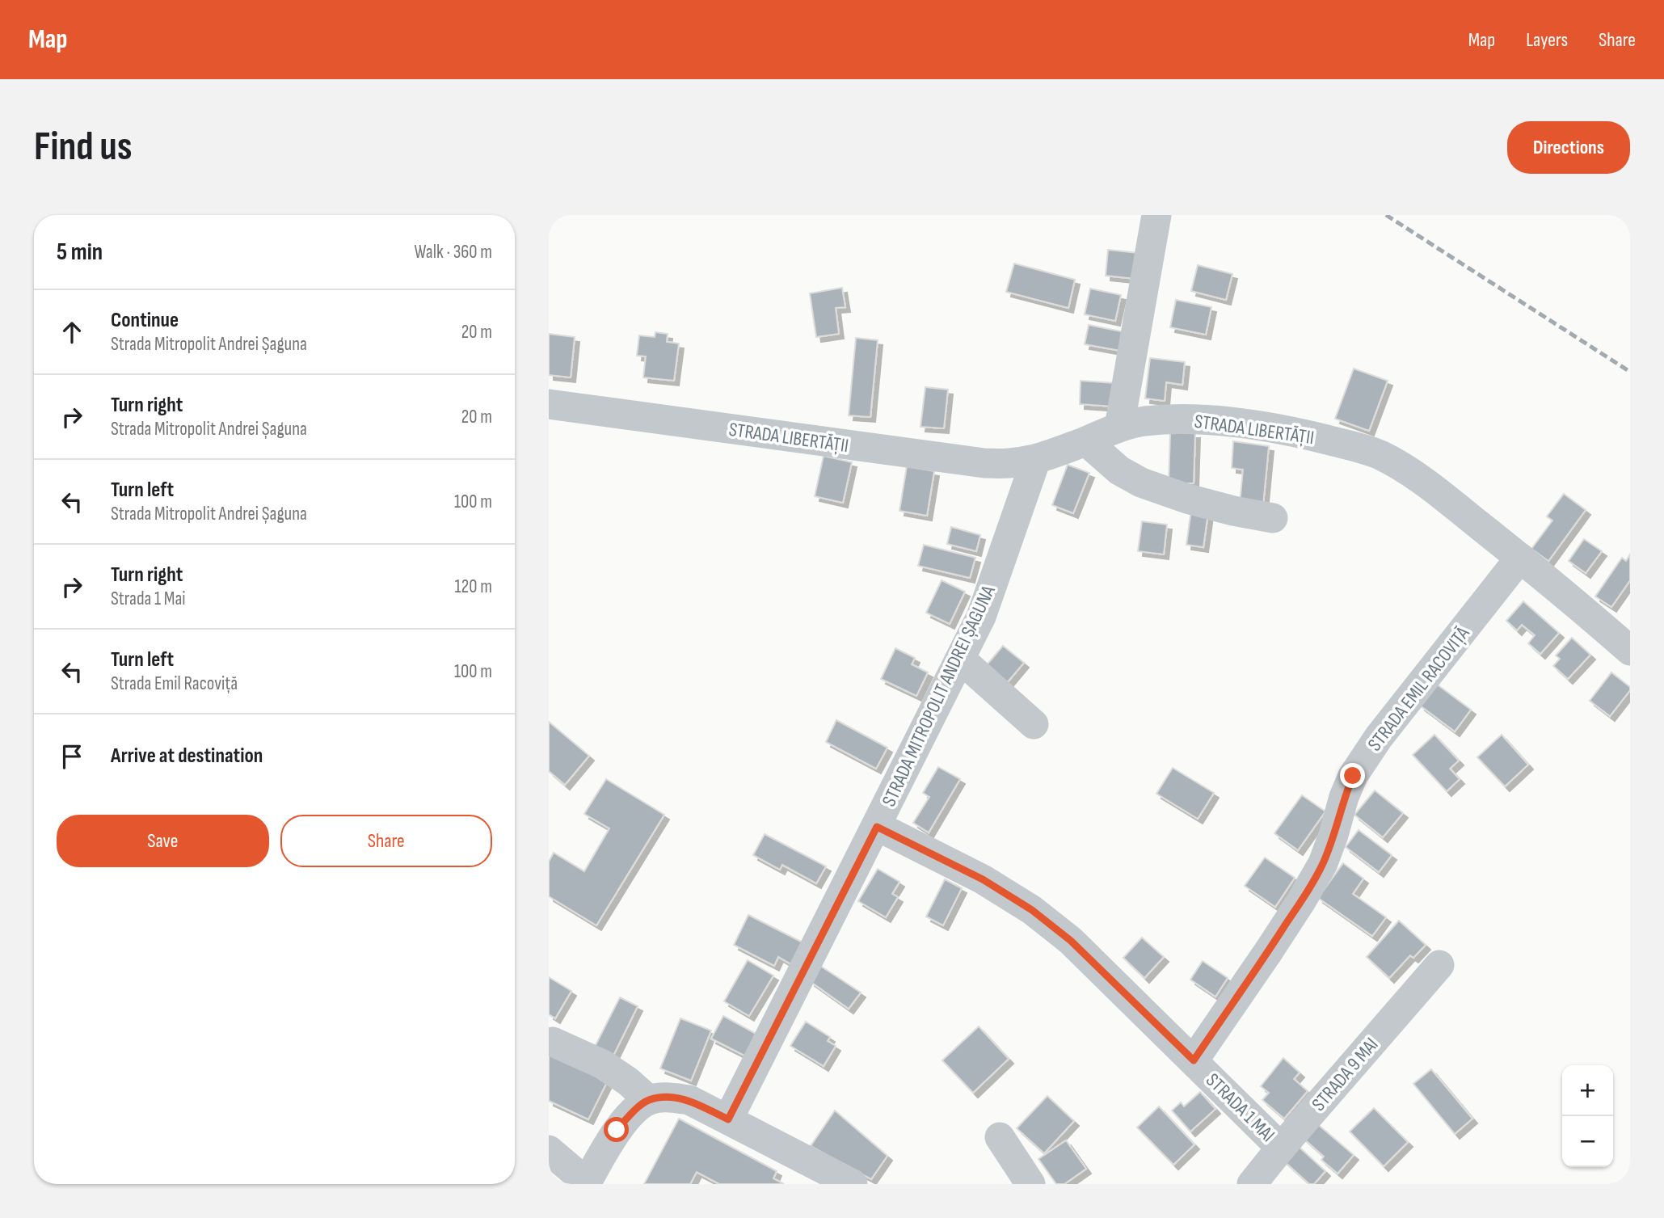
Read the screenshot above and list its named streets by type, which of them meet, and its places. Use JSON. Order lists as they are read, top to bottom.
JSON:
{
  "streets": {
    "street": [
      "STRADA LIBERTĂȚII",
      "STRADA EMIL RACOVIȚĂ",
      "STRADA MITROPOLIT ANDREI ȘAGUNA",
      "STRADA 9 MAI",
      "STRADA 1 MAI"
    ]
  },
  "crossings": [
    ["STRADA LIBERTĂȚII", "STRADA EMIL RACOVIȚĂ"],
    ["STRADA LIBERTĂȚII", "STRADA MITROPOLIT ANDREI ȘAGUNA"],
    ["STRADA EMIL RACOVIȚĂ", "STRADA 1 MAI"],
    ["STRADA MITROPOLIT ANDREI ȘAGUNA", "STRADA 1 MAI"],
    ["STRADA 9 MAI", "STRADA 1 MAI"]
  ],
  "page": {
    "header": "Map",
    "nav": ["Map", "Layers", "Share"],
    "buttons": [
      "Directions",
      ["Save", "Share"]
    ],
    "title": "Find us",
    "heading": ["5 min", "Walk · 360 m"],
    "list": [
      ["Continue", "Strada Mitropolit Andrei Șaguna", "20 m"],
      ["Turn right", "Strada Mitropolit Andrei Șaguna", "20 m"],
      ["Turn left", "Strada Mitropolit Andrei Șaguna", "100 m"],
      ["Turn right", "Strada 1 Mai", "120 m"],
      ["Turn left", "Strada Emil Racoviță", "100 m"],
      "Arrive at destination"
    ],
    "map_buttons": ["+", "−"]
  }
}
